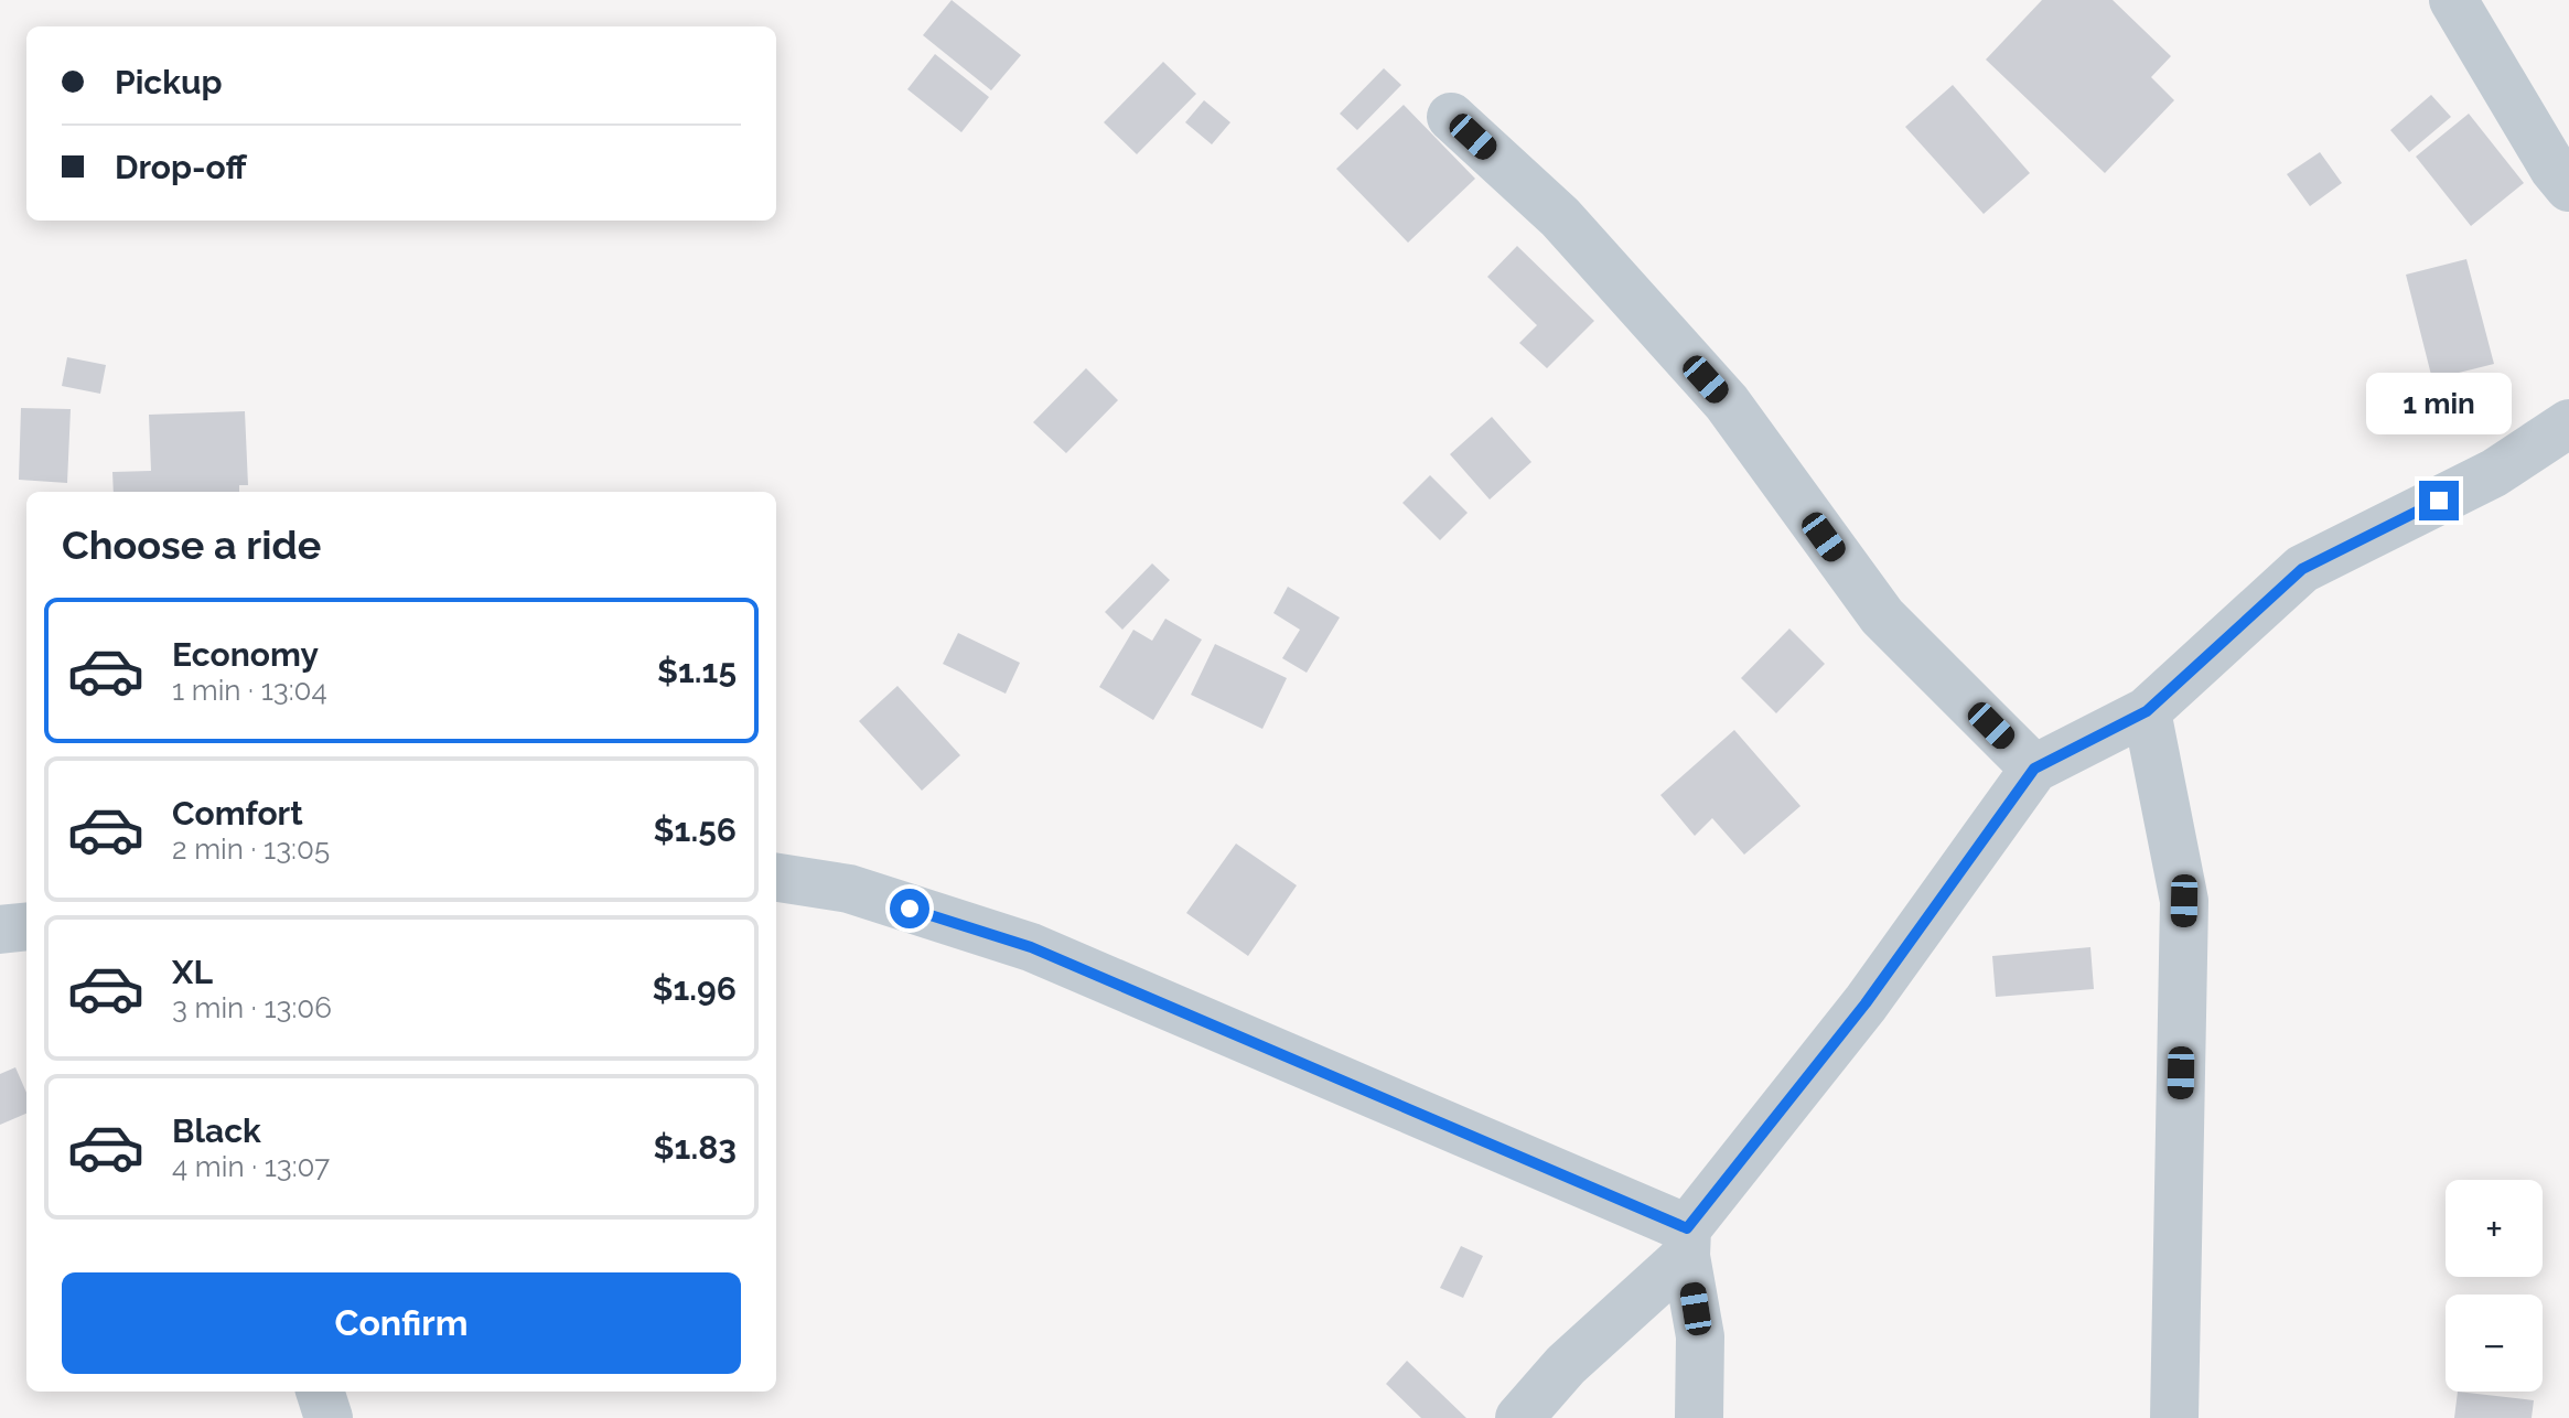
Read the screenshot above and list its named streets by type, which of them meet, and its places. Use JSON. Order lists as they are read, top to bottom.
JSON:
{
  "page": {
    "banner": ["Pickup", "Drop-off"],
    "bubble": "1 min",
    "heading": "Choose a ride",
    "list": [
      {
        "name": "Economy",
        "note": "1 min · 13:04",
        "value": "$1.15"
      },
      {
        "name": "Comfort",
        "note": "2 min · 13:05",
        "value": "$1.56"
      },
      {
        "name": "XL",
        "note": "3 min · 13:06",
        "value": "$1.96"
      },
      {
        "name": "Black",
        "note": "4 min · 13:07",
        "value": "$1.83"
      }
    ],
    "map_buttons": ["+", "−"],
    "buttons": "Confirm"
  }
}
